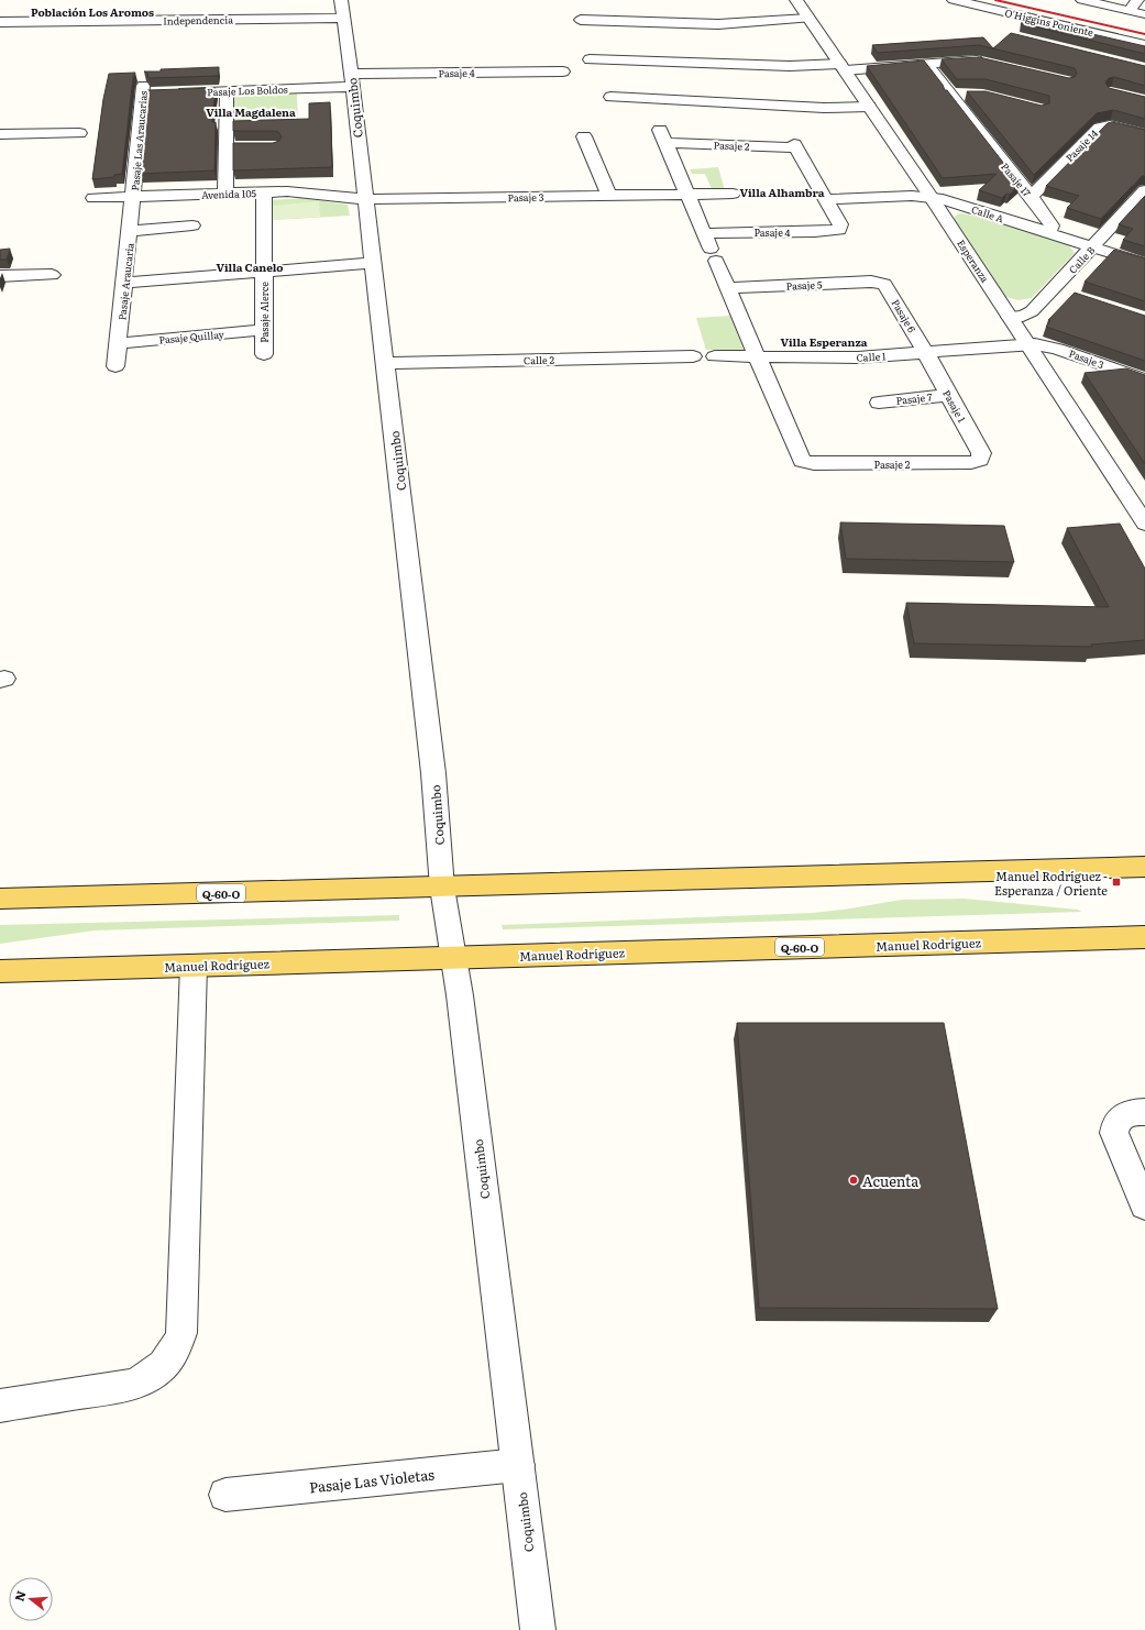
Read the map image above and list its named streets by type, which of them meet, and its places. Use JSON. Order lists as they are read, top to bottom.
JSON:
{
  "streets": {
    "main road": ["Q-60-O", "Manuel Rodríguez"],
    "street": [
      "Independencia",
      "O'Higgins Poniente",
      "Pasaje 4",
      "Pasaje Los Boldos",
      "Coquimbo",
      "Pasaje Las Araucarias",
      "Pasaje 2",
      "Pasaje 14",
      "Pasaje 17",
      "Avenida 105",
      "Pasaje 3",
      "Calle A",
      "Calle B",
      "Esperanza",
      "Pasaje Araucaria",
      "Pasaje 5",
      "Pasaje Alerce",
      "Pasaje 6",
      "Pasaje Quillay",
      "Calle 1",
      "Calle 2",
      "Pasaje 7",
      "Pasaje 1",
      "Pasaje Las Violetas"
    ]
  },
  "crossings": [
    ["Independencia", "Coquimbo"],
    ["Pasaje 4", "Pasaje Los Boldos"],
    ["Pasaje 4", "Coquimbo"],
    ["Pasaje 4", "Pasaje 2"],
    ["Pasaje 4", "Calle A"],
    ["Pasaje Los Boldos", "Coquimbo"],
    ["Pasaje Los Boldos", "Pasaje Las Araucarias"],
    ["Coquimbo", "Avenida 105"],
    ["Coquimbo", "Pasaje 3"],
    ["Coquimbo", "Calle 2"],
    ["Coquimbo", "Q-60-O"],
    ["Coquimbo", "Manuel Rodríguez"],
    ["Coquimbo", "Pasaje Las Violetas"],
    ["Pasaje Las Araucarias", "Avenida 105"],
    ["Pasaje Las Araucarias", "Pasaje Araucaria"],
    ["Pasaje 2", "Pasaje 3"],
    ["Pasaje 2", "Calle A"],
    ["Pasaje 2", "Calle 1"],
    ["Pasaje 2", "Pasaje 1"],
    ["Pasaje 14", "Pasaje 17"],
    ["Pasaje 17", "Calle A"],
    ["Avenida 105", "Pasaje 3"],
    ["Avenida 105", "Pasaje Araucaria"],
    ["Avenida 105", "Pasaje Alerce"],
    ["Pasaje 3", "Esperanza"],
    ["Pasaje 3", "Calle 1"],
    ["Calle A", "Calle B"],
    ["Calle A", "Esperanza"],
    ["Calle B", "Esperanza"],
    ["Esperanza", "Calle 1"],
    ["Pasaje Araucaria", "Pasaje Quillay"],
    ["Pasaje 5", "Pasaje 6"],
    ["Pasaje Alerce", "Pasaje Quillay"],
    ["Pasaje 6", "Calle 1"],
    ["Pasaje 6", "Pasaje 1"],
    ["Calle 1", "Pasaje 1"],
    ["Pasaje 7", "Pasaje 1"]
  ],
  "districts": [
    "Población Los Aromos",
    "Villa Magdalena",
    "Villa Alhambra",
    "Villa Canelo",
    "Villa Esperanza"
  ],
  "places": {
    "transit": ["Manuel Rodríguez - Esperanza / Oriente"],
    "other": ["Acuenta"]
  },
  "north": "left"
}
